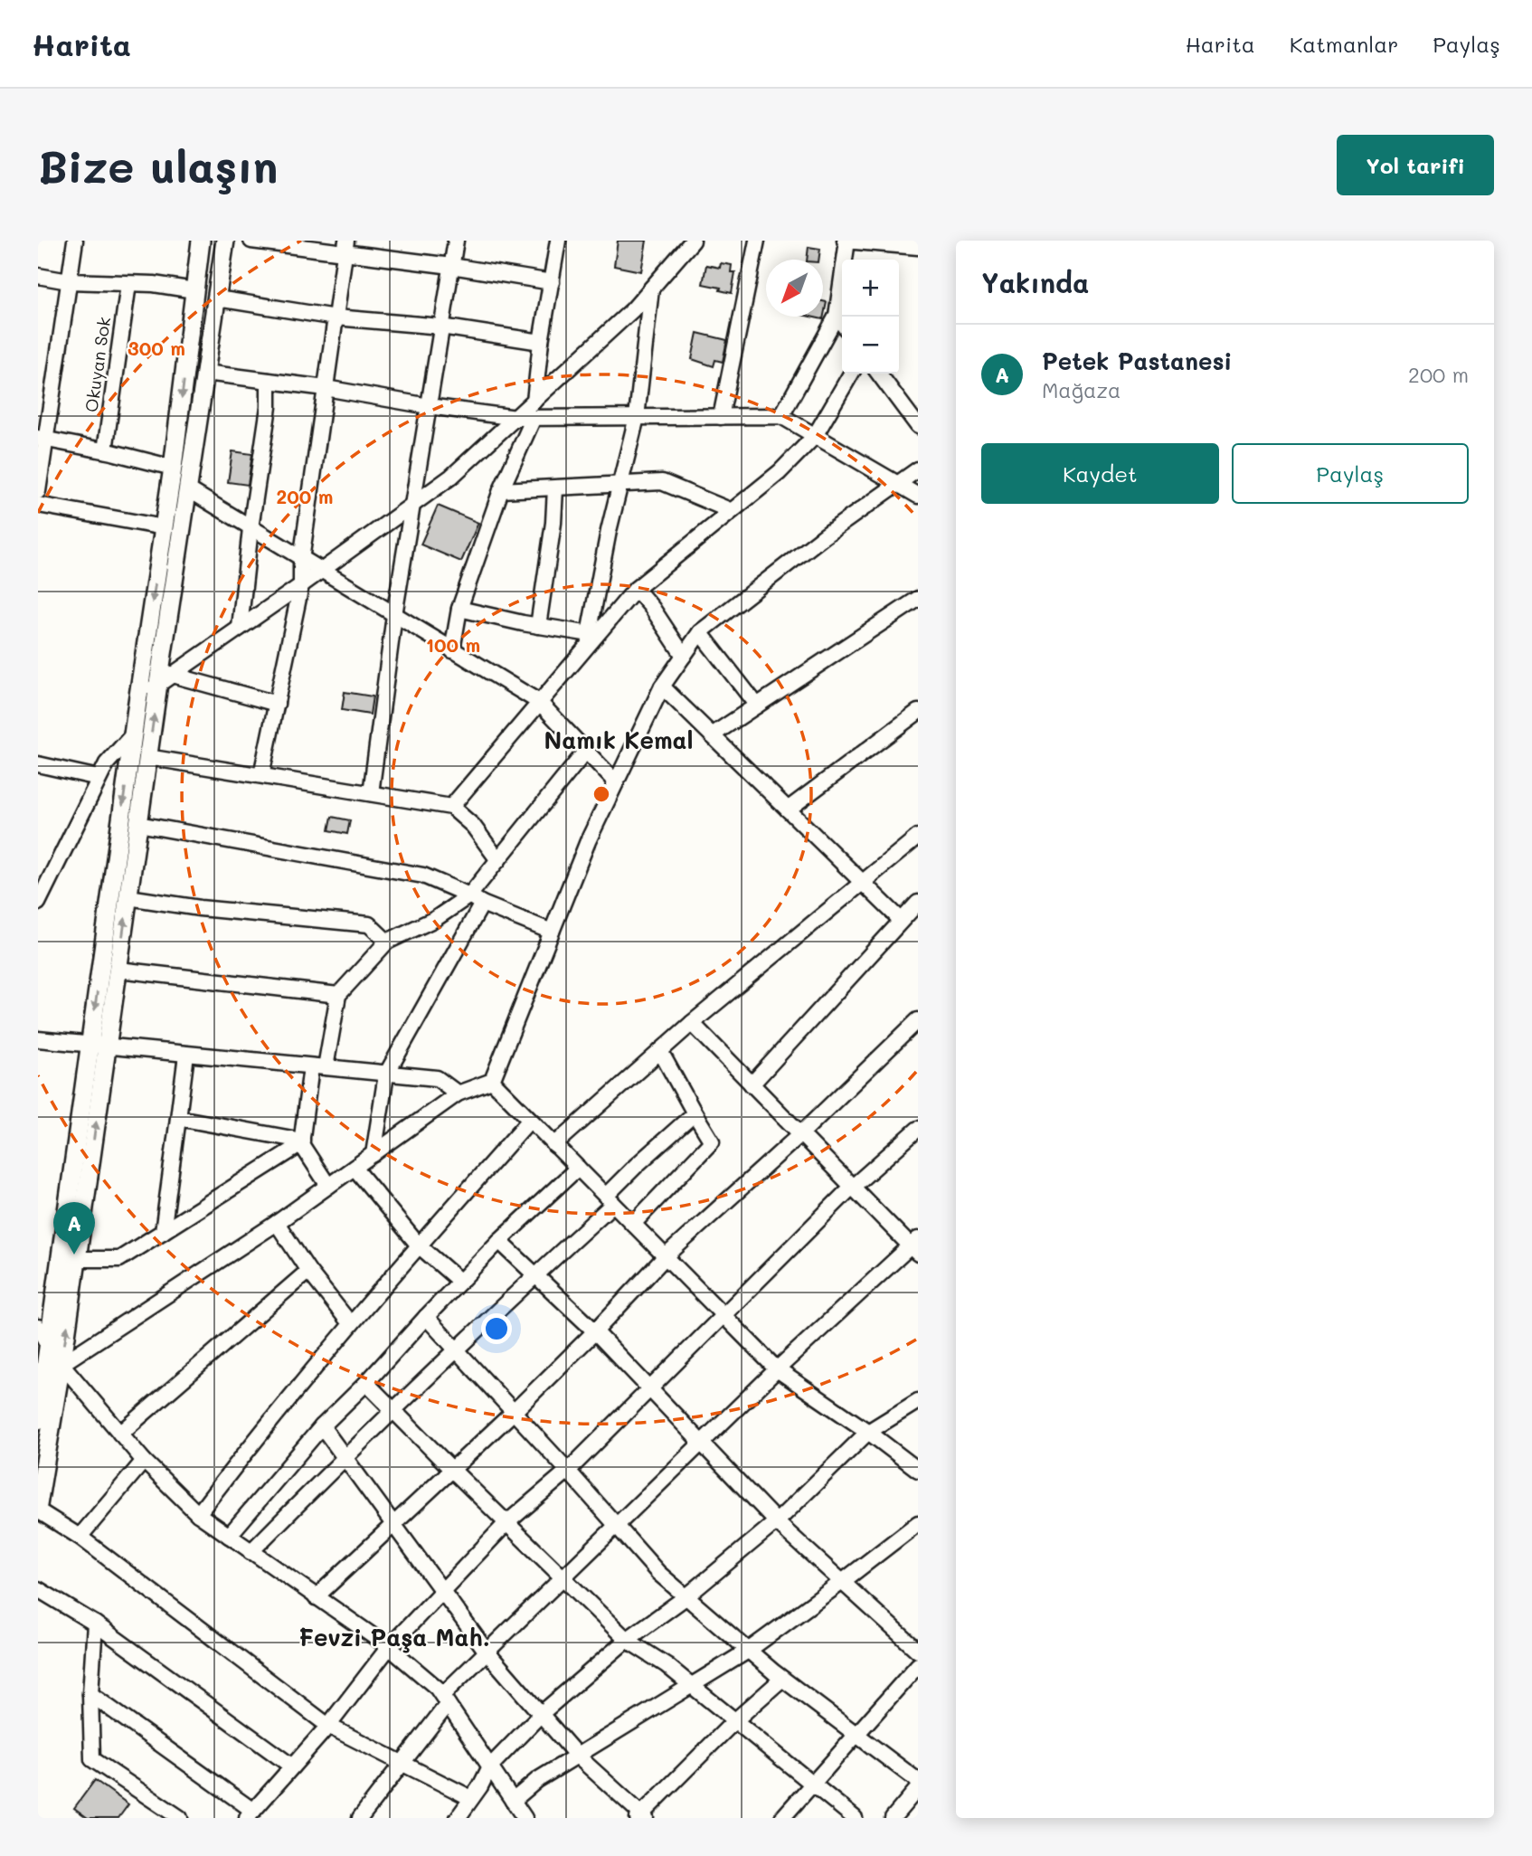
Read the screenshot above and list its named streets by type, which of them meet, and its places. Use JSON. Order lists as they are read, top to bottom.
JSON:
{
  "streets": {
    "street": ["Okuyan Sok"]
  },
  "districts": ["Namık Kemal", "Fevzi Paşa Mah."],
  "north": "bottom left",
  "page": {
    "header": "Harita",
    "nav": ["Harita", "Katmanlar", "Paylaş"],
    "buttons": [
      "Yol tarifi",
      ["Kaydet", "Paylaş"]
    ],
    "title": "Bize ulaşın",
    "heading": "Yakında",
    "map_buttons": ["+", "−"],
    "list": [
      {
        "mark": "A",
        "name": "Petek Pastanesi",
        "note": "Mağaza",
        "value": "200 m"
      }
    ],
    "pins": "A"
  },
  "rings": ["300 m", "200 m", "100 m"]
}
